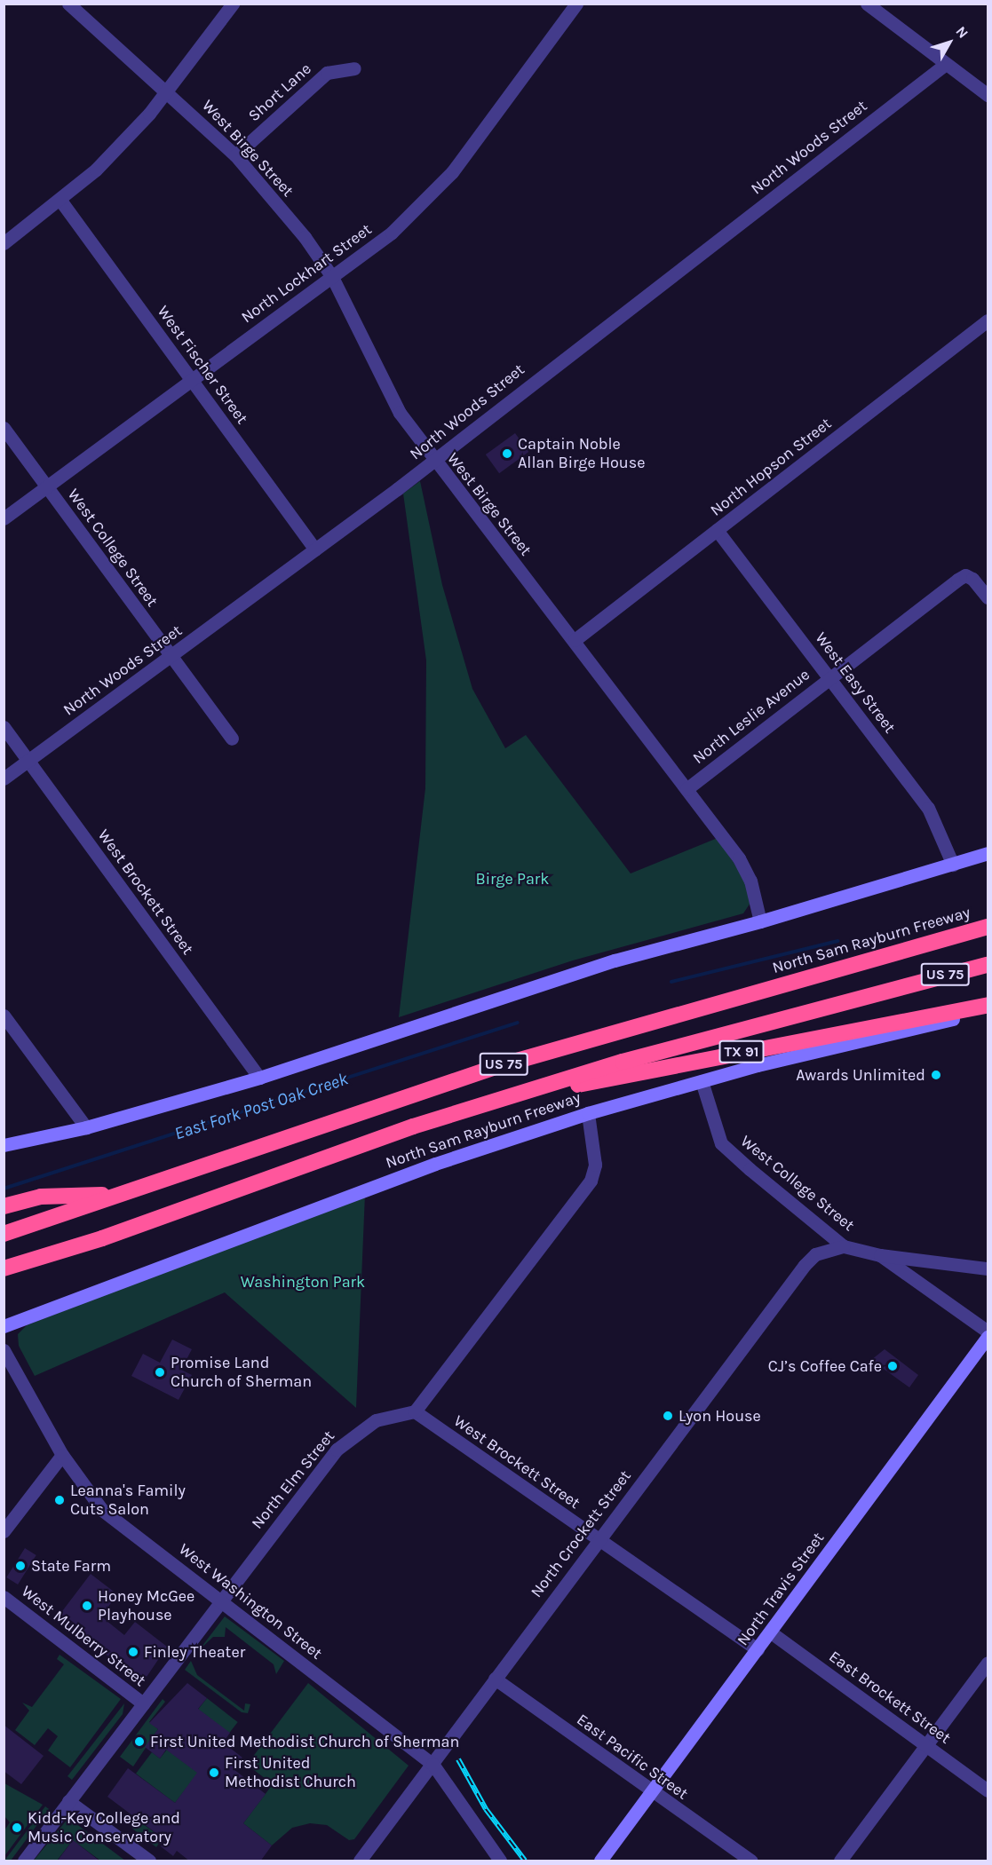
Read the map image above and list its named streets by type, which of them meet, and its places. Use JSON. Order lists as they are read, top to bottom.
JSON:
{
  "streets": {
    "highway": ["North Sam Rayburn Freeway", "US 75", "TX 91"],
    "main road": ["North Travis Street"],
    "street": [
      "Short Lane",
      "North Woods Street",
      "West Birge Street",
      "North Lockhart Street",
      "West Fischer Street",
      "North Hopson Street",
      "West College Street",
      "West Easy Street",
      "North Leslie Avenue",
      "West Brockett Street",
      "North Elm Street",
      "North Crockett Street",
      "West Washington Street",
      "West Mulberry Street",
      "East Brockett Street",
      "East Pacific Street"
    ]
  },
  "crossings": [
    ["Short Lane", "West Birge Street"],
    ["North Woods Street", "West Birge Street"],
    ["North Woods Street", "West Fischer Street"],
    ["North Woods Street", "West College Street"],
    ["North Woods Street", "West Brockett Street"],
    ["West Birge Street", "North Lockhart Street"],
    ["West Birge Street", "North Hopson Street"],
    ["West Birge Street", "North Leslie Avenue"],
    ["North Lockhart Street", "West Fischer Street"],
    ["North Lockhart Street", "West College Street"],
    ["North Hopson Street", "West Easy Street"],
    ["West College Street", "North Sam Rayburn Freeway"],
    ["West College Street", "North Crockett Street"],
    ["West Easy Street", "North Leslie Avenue"],
    ["West Brockett Street", "North Elm Street"],
    ["West Brockett Street", "North Crockett Street"],
    ["West Brockett Street", "North Travis Street"],
    ["North Sam Rayburn Freeway", "TX 91"],
    ["North Elm Street", "West Washington Street"],
    ["North Elm Street", "West Mulberry Street"],
    ["North Crockett Street", "West Washington Street"],
    ["North Crockett Street", "East Pacific Street"],
    ["North Travis Street", "East Brockett Street"],
    ["North Travis Street", "East Pacific Street"]
  ],
  "water": ["East Fork Post Oak Creek"],
  "parks": ["Birge Park", "Washington Park"],
  "places": [
    "Captain Noble Allan Birge House",
    "Awards Unlimited",
    "CJ’s Coffee Cafe",
    "Promise Land Church of Sherman",
    "Lyon House",
    "Leanna's Family Cuts Salon",
    "State Farm",
    "Honey McGee Playhouse",
    "Finley Theater",
    "First United Methodist Church of Sherman",
    "First United Methodist Church",
    "Kidd-Key College and Music Conservatory"
  ],
  "north": "top right"
}
